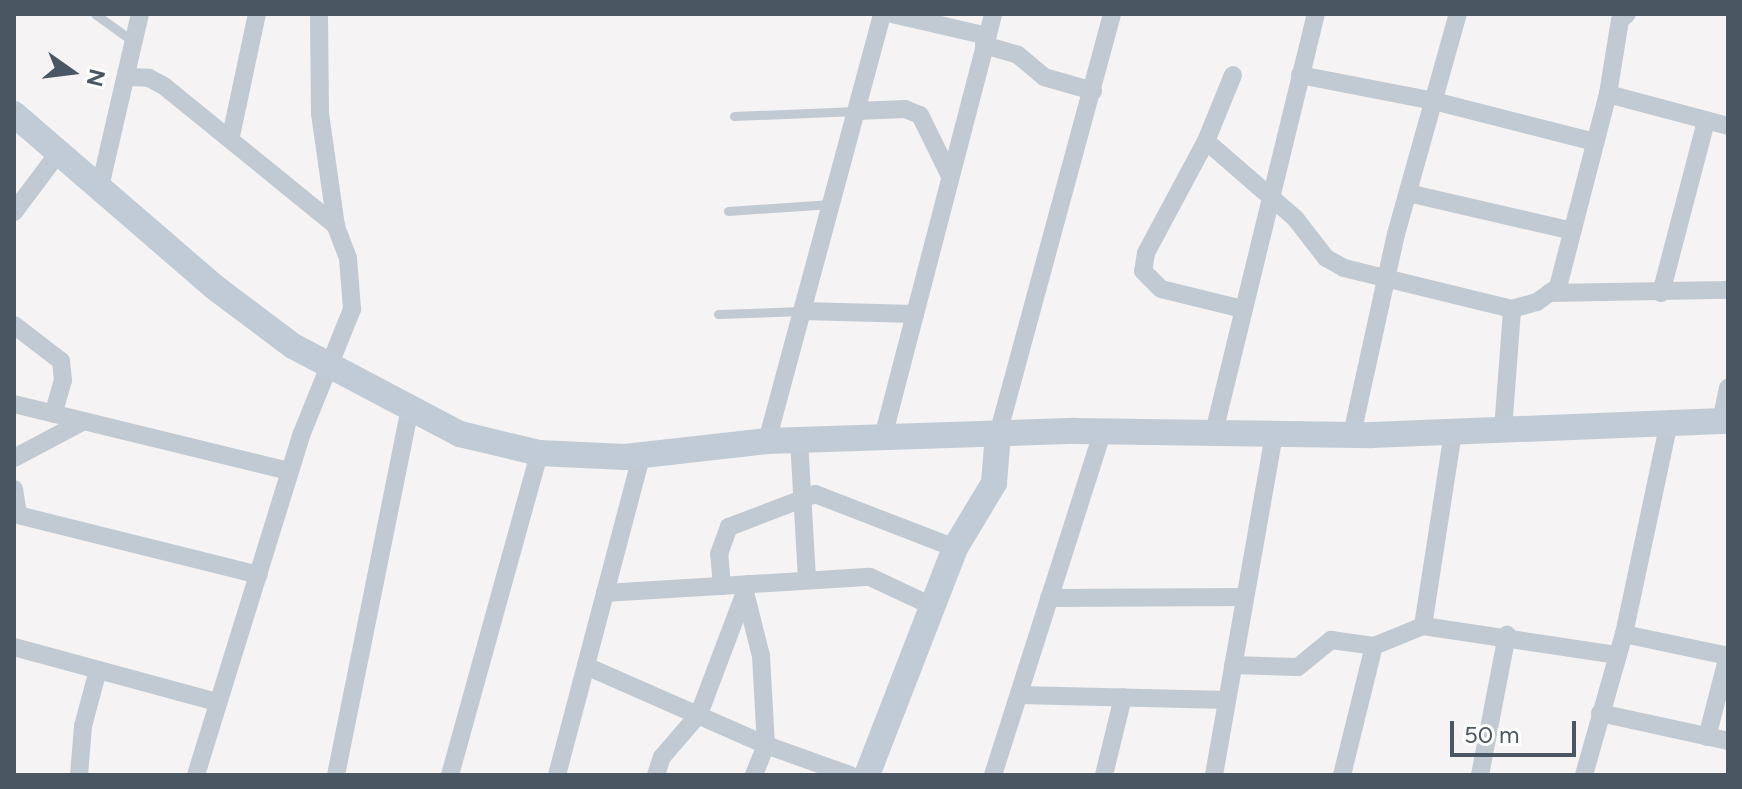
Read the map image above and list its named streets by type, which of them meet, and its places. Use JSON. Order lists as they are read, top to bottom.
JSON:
{
  "scale_bar": "50 m",
  "north": "right"
}
